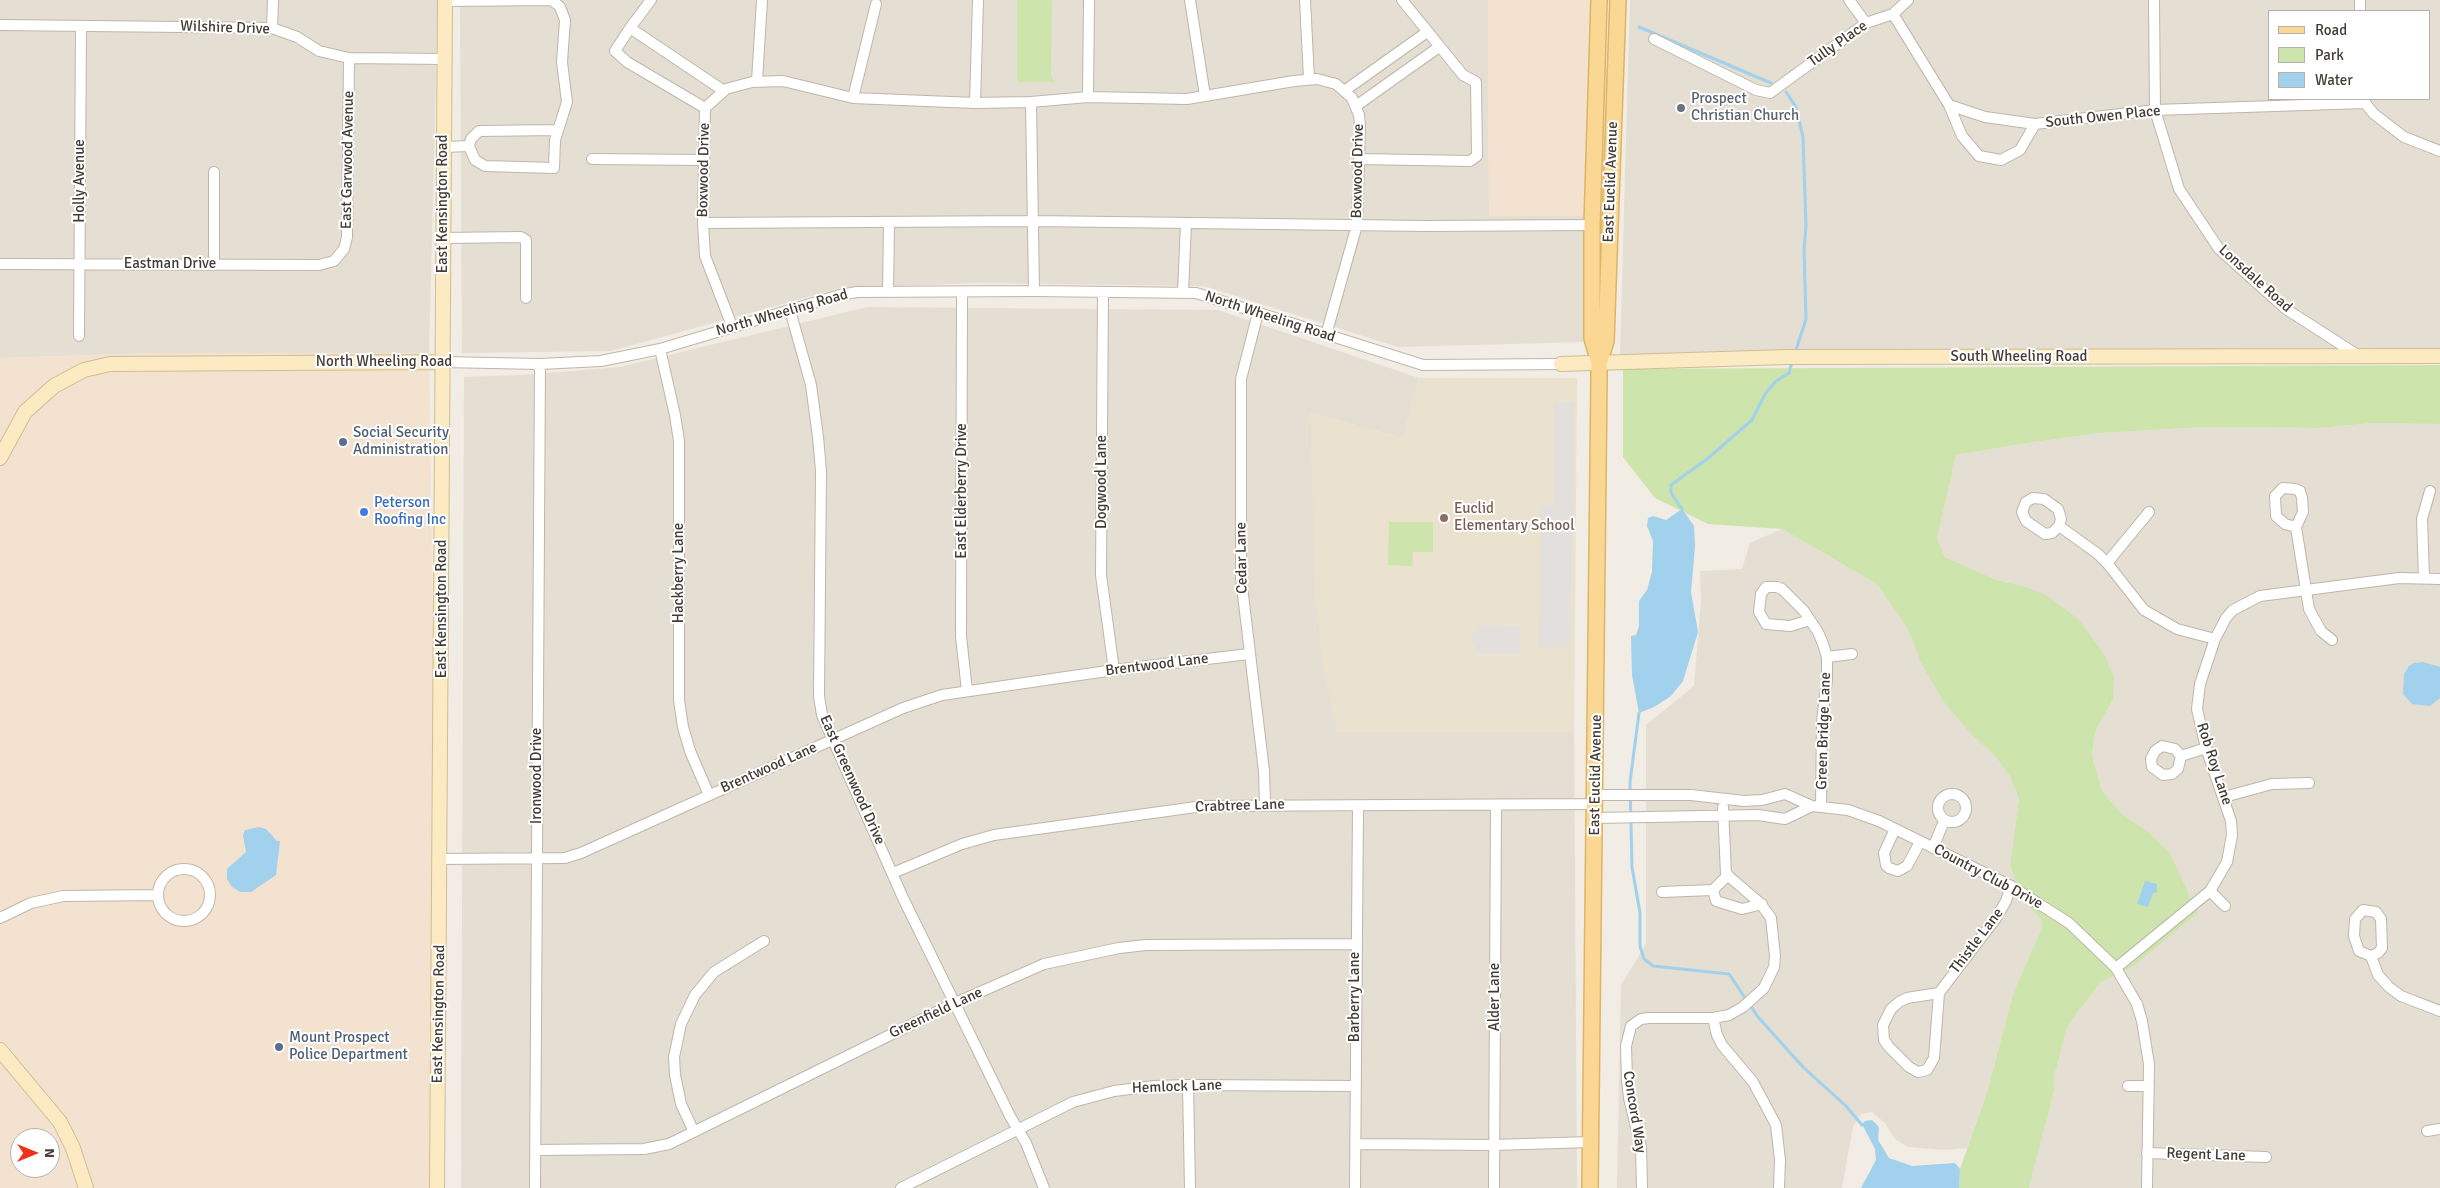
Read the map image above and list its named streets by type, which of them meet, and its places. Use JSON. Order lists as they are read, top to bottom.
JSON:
{
  "streets": {
    "main road": ["East Euclid Avenue"],
    "street": [
      "Wilshire Drive",
      "Tully Place",
      "South Owen Place",
      "East Garwood Avenue",
      "Boxwood Drive",
      "Holly Avenue",
      "East Kensington Road",
      "Eastman Drive",
      "Lonsdale Road",
      "North Wheeling Road",
      "South Wheeling Road",
      "Dogwood Lane",
      "East Elderberry Drive",
      "Cedar Lane",
      "Hackberry Lane",
      "Brentwood Lane",
      "Green Bridge Lane",
      "Rob Roy Lane",
      "Ironwood Drive",
      "East Greenwood Drive",
      "Crabtree Lane",
      "Country Club Drive",
      "Thistle Lane",
      "Barberry Lane",
      "Alder Lane",
      "Greenfield Lane",
      "Hemlock Lane",
      "Concord Way",
      "Regent Lane"
    ]
  },
  "crossings": [
    ["Wilshire Drive", "East Garwood Avenue"],
    ["Wilshire Drive", "Holly Avenue"],
    ["Wilshire Drive", "East Kensington Road"],
    ["South Owen Place", "Lonsdale Road"],
    ["East Garwood Avenue", "Eastman Drive"],
    ["Boxwood Drive", "North Wheeling Road"],
    ["Holly Avenue", "Eastman Drive"],
    ["East Euclid Avenue", "North Wheeling Road"],
    ["East Euclid Avenue", "South Wheeling Road"],
    ["East Euclid Avenue", "Crabtree Lane"],
    ["East Euclid Avenue", "Country Club Drive"],
    ["East Kensington Road", "North Wheeling Road"],
    ["East Kensington Road", "Brentwood Lane"],
    ["Lonsdale Road", "South Wheeling Road"],
    ["North Wheeling Road", "South Wheeling Road"],
    ["North Wheeling Road", "Dogwood Lane"],
    ["North Wheeling Road", "East Elderberry Drive"],
    ["North Wheeling Road", "Cedar Lane"],
    ["North Wheeling Road", "Hackberry Lane"],
    ["North Wheeling Road", "Ironwood Drive"],
    ["North Wheeling Road", "East Greenwood Drive"],
    ["Dogwood Lane", "Brentwood Lane"],
    ["East Elderberry Drive", "Brentwood Lane"],
    ["Cedar Lane", "Brentwood Lane"],
    ["Cedar Lane", "Crabtree Lane"],
    ["Hackberry Lane", "Brentwood Lane"],
    ["Brentwood Lane", "Ironwood Drive"],
    ["Brentwood Lane", "East Greenwood Drive"],
    ["Green Bridge Lane", "Country Club Drive"],
    ["Rob Roy Lane", "Country Club Drive"],
    ["Ironwood Drive", "Greenfield Lane"],
    ["East Greenwood Drive", "Crabtree Lane"],
    ["East Greenwood Drive", "Greenfield Lane"],
    ["East Greenwood Drive", "Hemlock Lane"],
    ["Crabtree Lane", "Country Club Drive"],
    ["Crabtree Lane", "Barberry Lane"],
    ["Crabtree Lane", "Alder Lane"],
    ["Country Club Drive", "Thistle Lane"],
    ["Country Club Drive", "Regent Lane"],
    ["Barberry Lane", "Greenfield Lane"],
    ["Barberry Lane", "Hemlock Lane"]
  ],
  "places": [
    "Prospect Christian Church",
    "Social Security Administration",
    "Peterson Roofing Inc",
    "Euclid Elementary School",
    "Mount Prospect Police Department"
  ],
  "legend": ["Road", "Park", "Water"],
  "north": "right"
}
